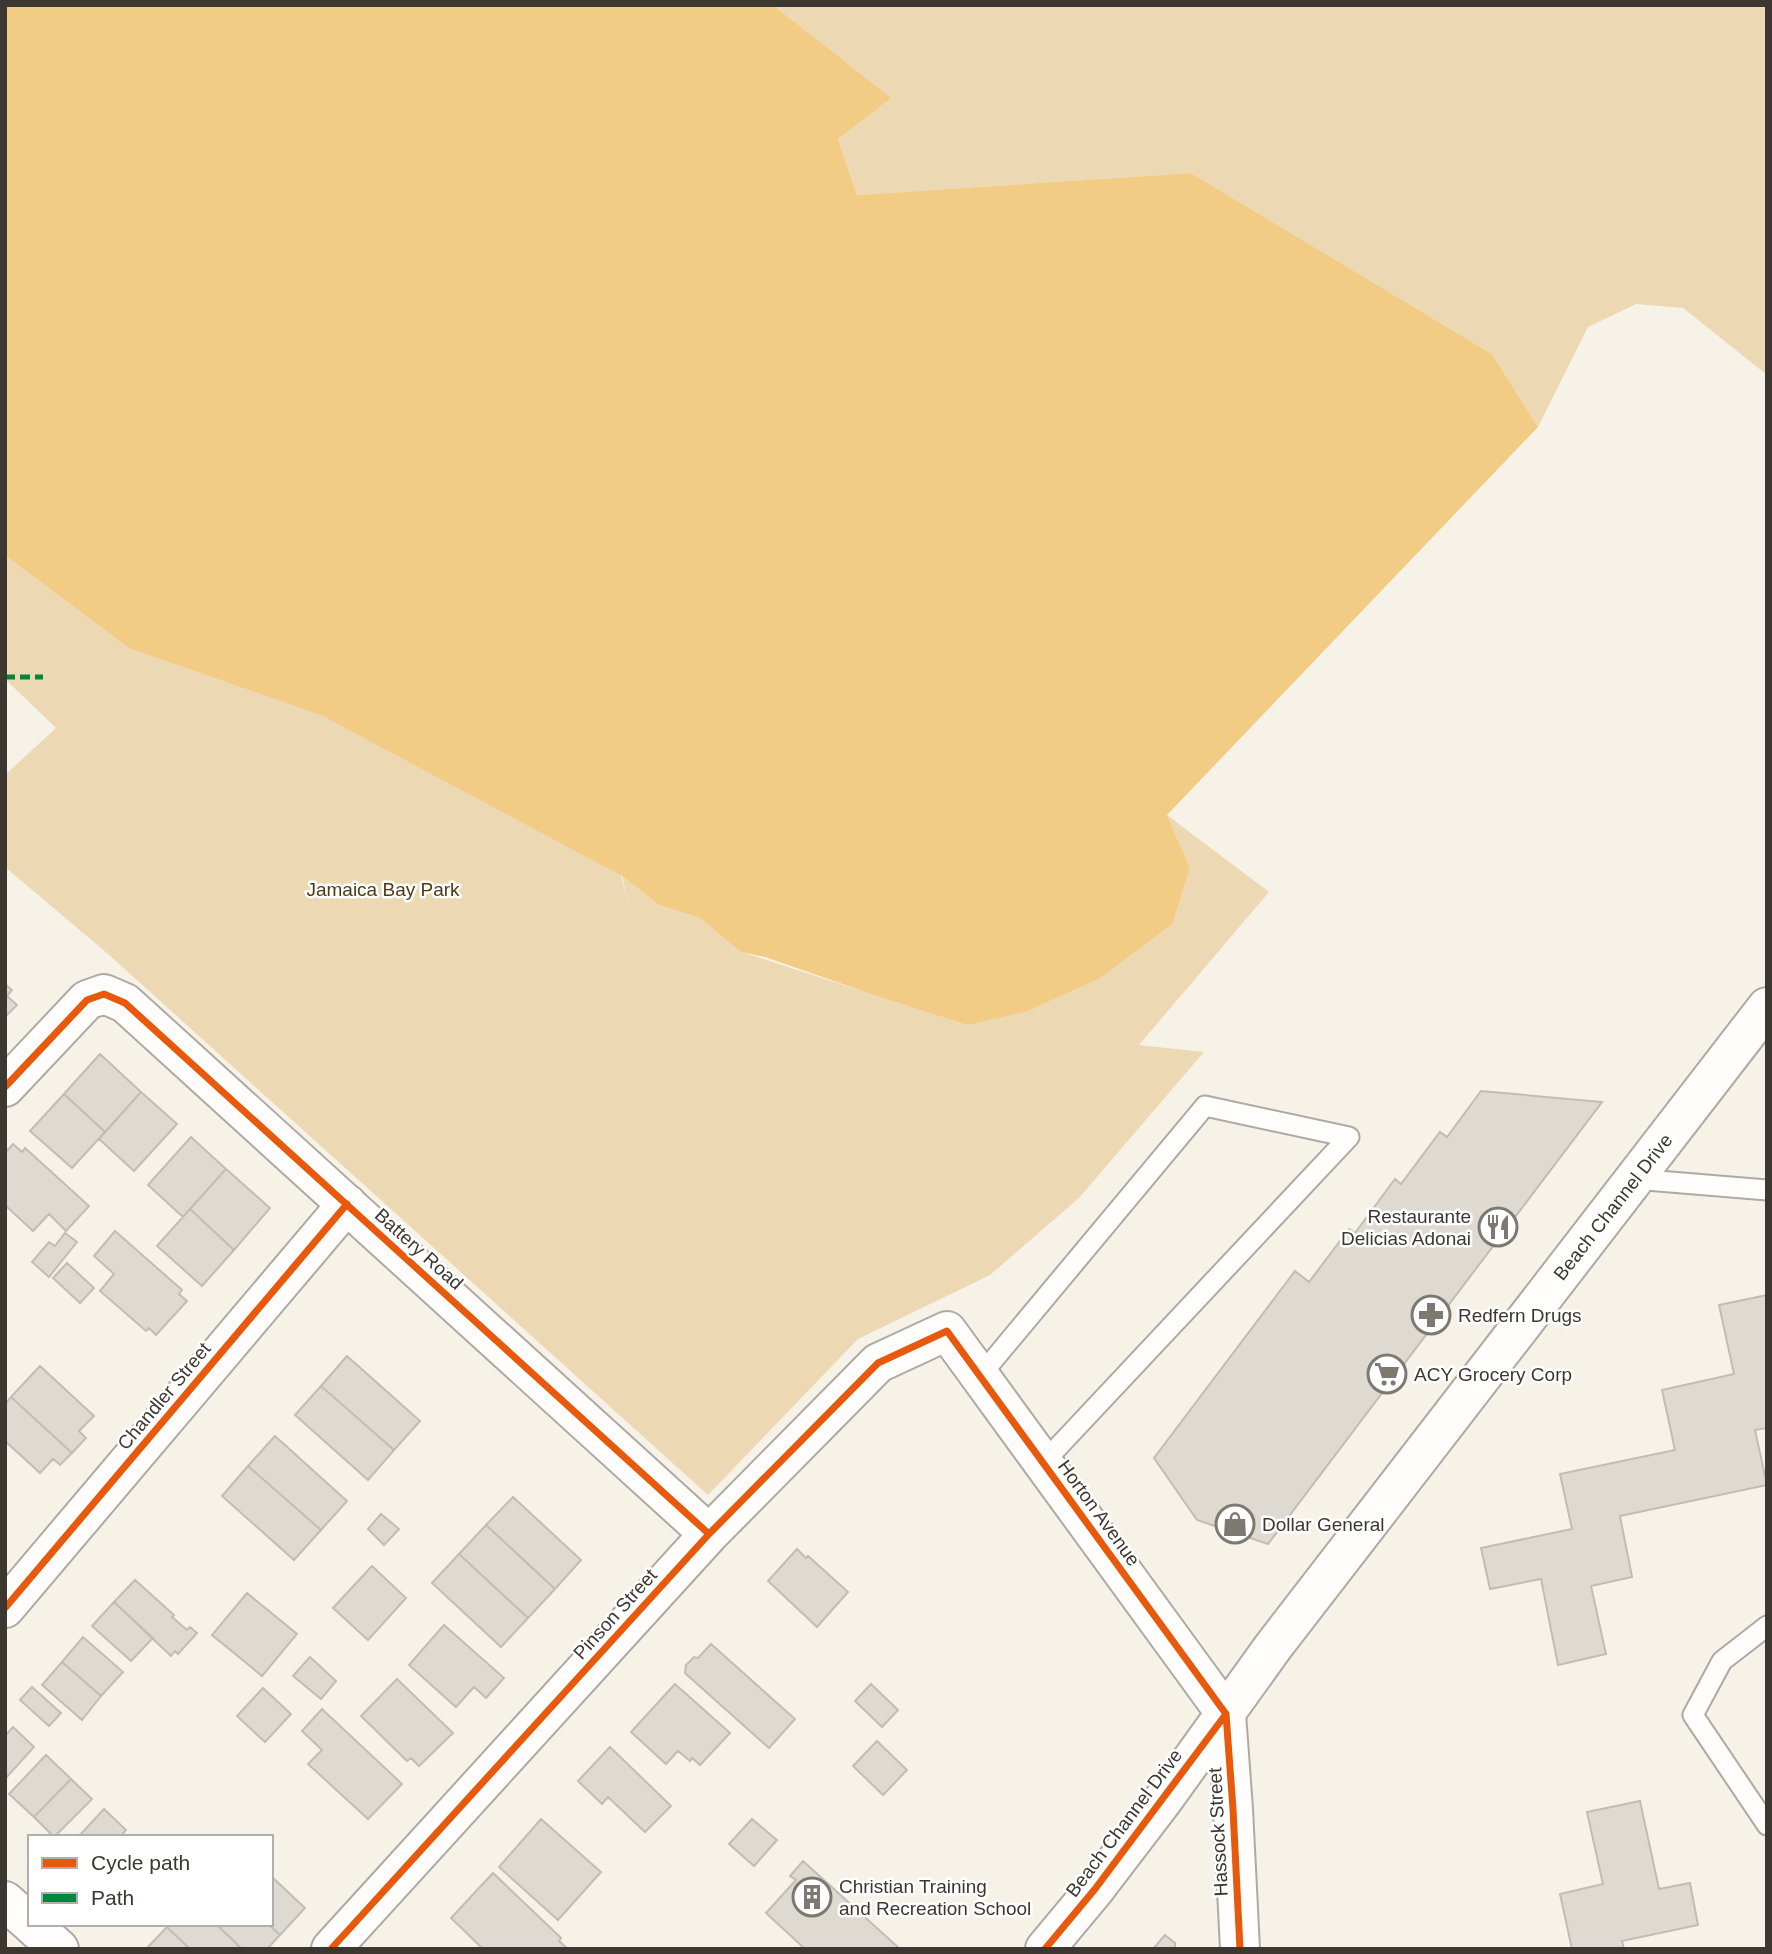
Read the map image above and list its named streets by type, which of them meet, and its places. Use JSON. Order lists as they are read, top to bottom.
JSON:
{
  "streets": {
    "street": [
      "Beach Channel Drive",
      "Battery Road",
      "Chandler Street",
      "Horton Avenue",
      "Pinson Street",
      "Hassock Street"
    ]
  },
  "crossings": [
    ["Beach Channel Drive", "Horton Avenue"],
    ["Beach Channel Drive", "Hassock Street"],
    ["Battery Road", "Chandler Street"],
    ["Battery Road", "Pinson Street"],
    ["Horton Avenue", "Pinson Street"],
    ["Horton Avenue", "Hassock Street"]
  ],
  "parks": ["Jamaica Bay Park"],
  "places": {
    "restaurant": ["Restaurante Delicias Adonai"],
    "pharmacy": ["Redfern Drugs"],
    "supermarket": ["ACY Grocery Corp"],
    "shop": ["Dollar General"],
    "building": ["Christian Training and Recreation School"]
  },
  "legend": ["Cycle path", "Path"]
}
